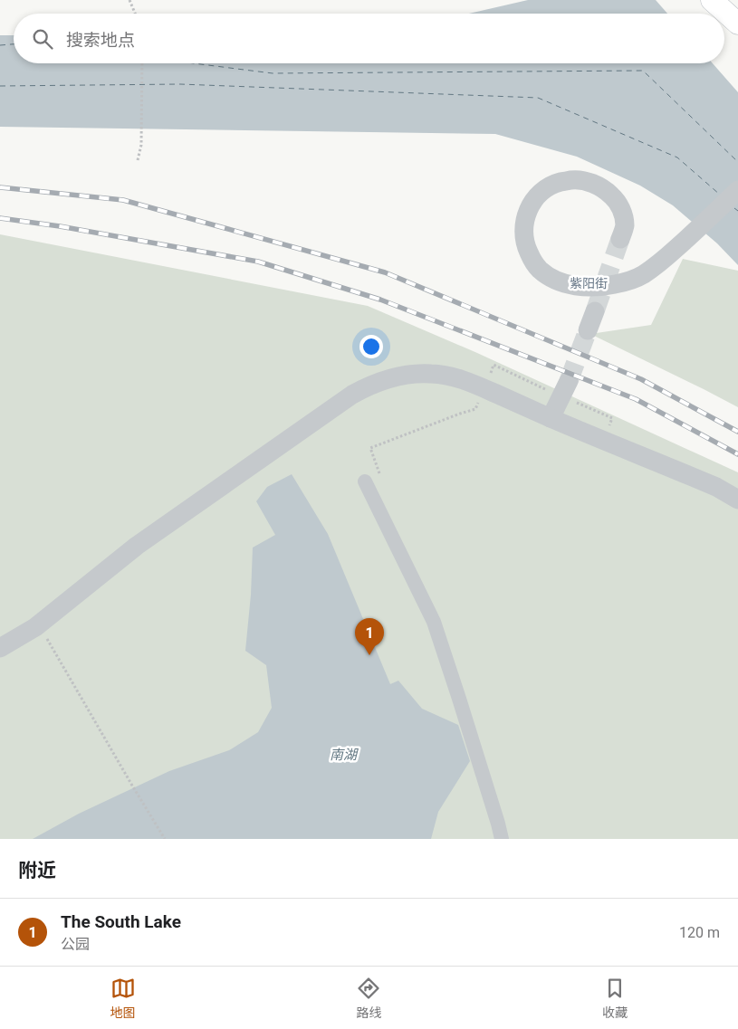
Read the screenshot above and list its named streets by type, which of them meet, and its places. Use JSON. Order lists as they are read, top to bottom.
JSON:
{
  "streets": {
    "street": ["紫阳街"]
  },
  "water": ["南湖"],
  "page": {
    "search": "搜索地点",
    "pins": "1",
    "heading": "附近",
    "list": [
      {
        "mark": "1",
        "name": "The South Lake",
        "note": "公园",
        "value": "120 m"
      }
    ],
    "nav": ["地图", "路线", "收藏"]
  }
}
